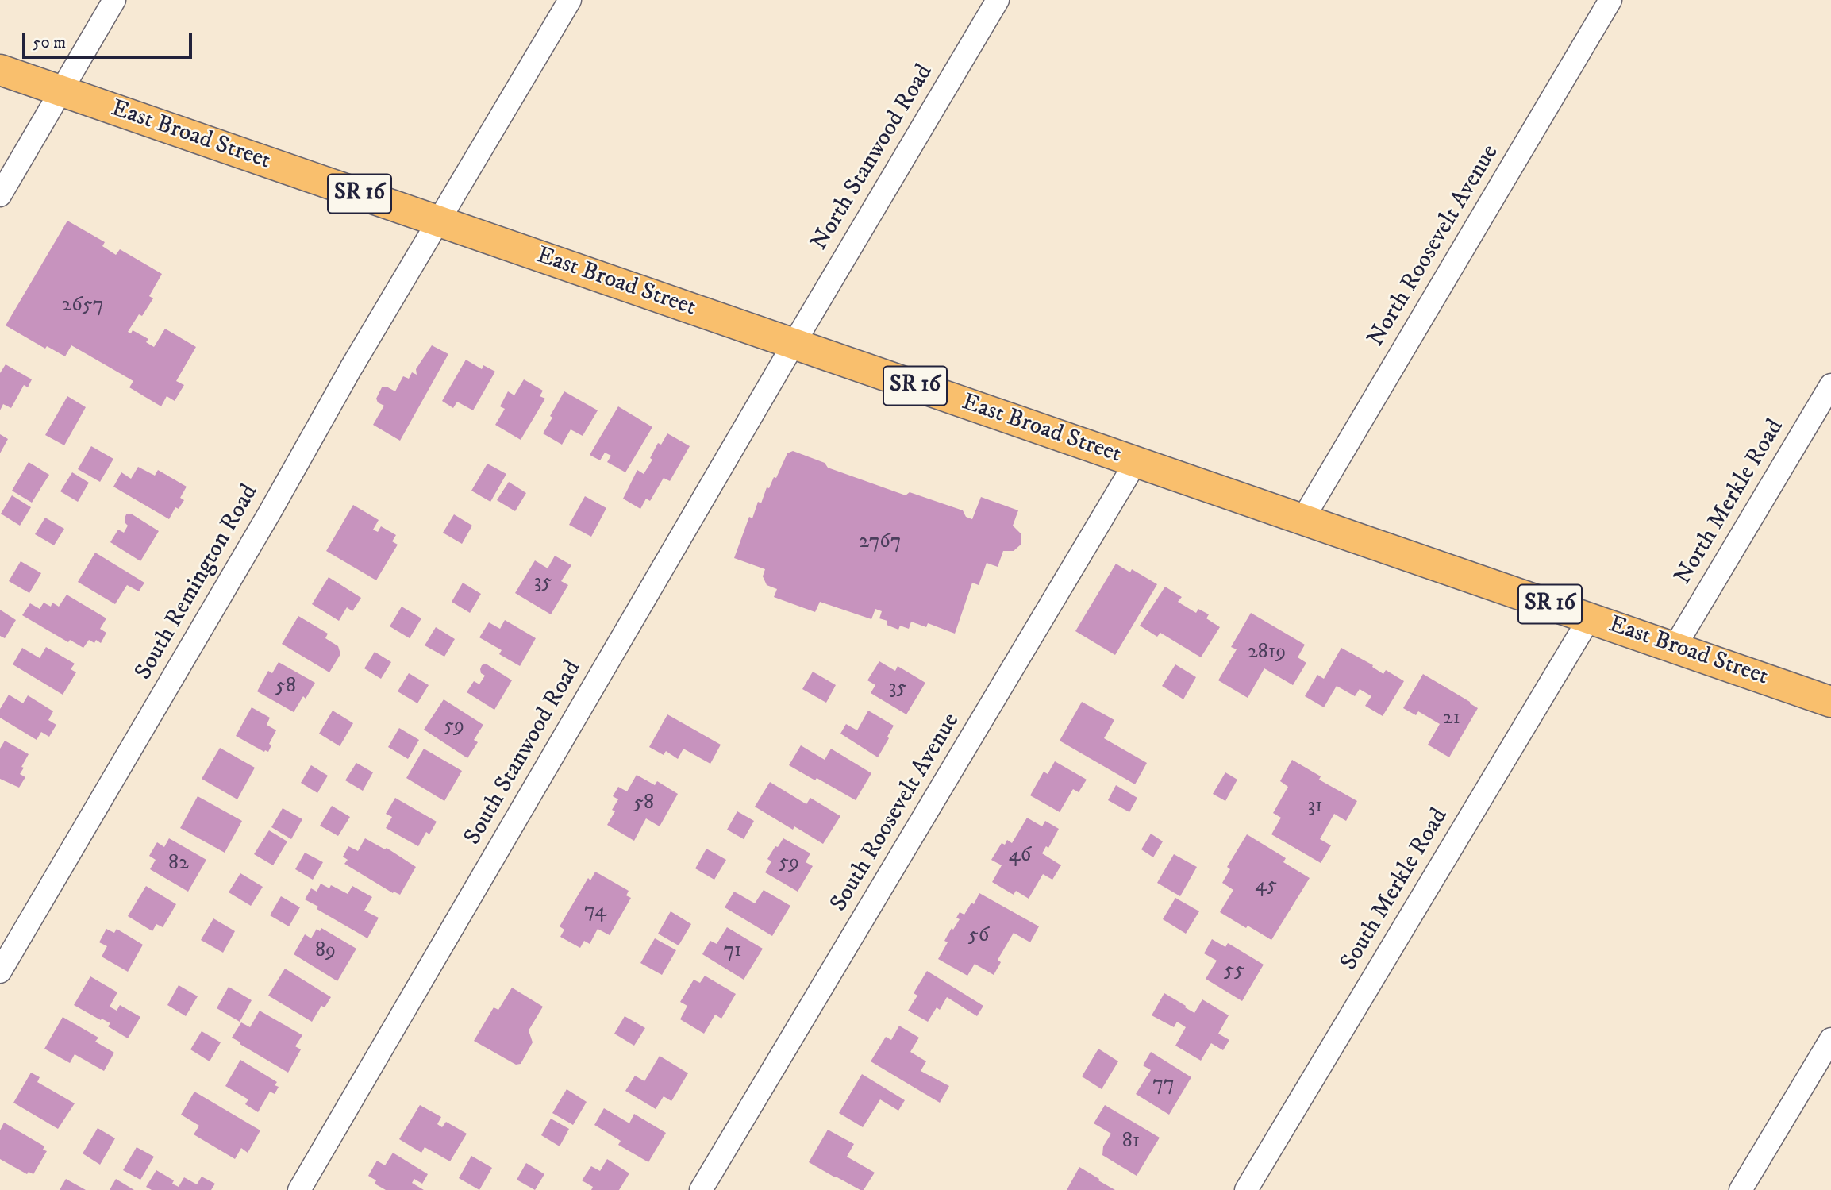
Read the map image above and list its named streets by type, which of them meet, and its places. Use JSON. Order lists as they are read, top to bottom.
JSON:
{
  "streets": {
    "main road": ["East Broad Street", "SR 16"],
    "street": [
      "North Stanwood Road",
      "North Roosevelt Avenue",
      "North Merkle Road",
      "South Remington Road",
      "South Stanwood Road",
      "South Roosevelt Avenue",
      "South Merkle Road"
    ]
  },
  "crossings": [
    ["East Broad Street", "North Stanwood Road"],
    ["East Broad Street", "North Roosevelt Avenue"],
    ["East Broad Street", "North Merkle Road"],
    ["East Broad Street", "South Remington Road"],
    ["East Broad Street", "South Stanwood Road"],
    ["East Broad Street", "South Roosevelt Avenue"],
    ["East Broad Street", "South Merkle Road"],
    ["North Stanwood Road", "South Stanwood Road"]
  ],
  "house_numbers": [
    "2657",
    "2767",
    "35",
    "2819",
    "58",
    "35",
    "21",
    "59",
    "58",
    "31",
    "46",
    "59",
    "82",
    "45",
    "74",
    "56",
    "89",
    "71",
    "55",
    "77",
    "81"
  ],
  "scale_bar": "50 m"
}
